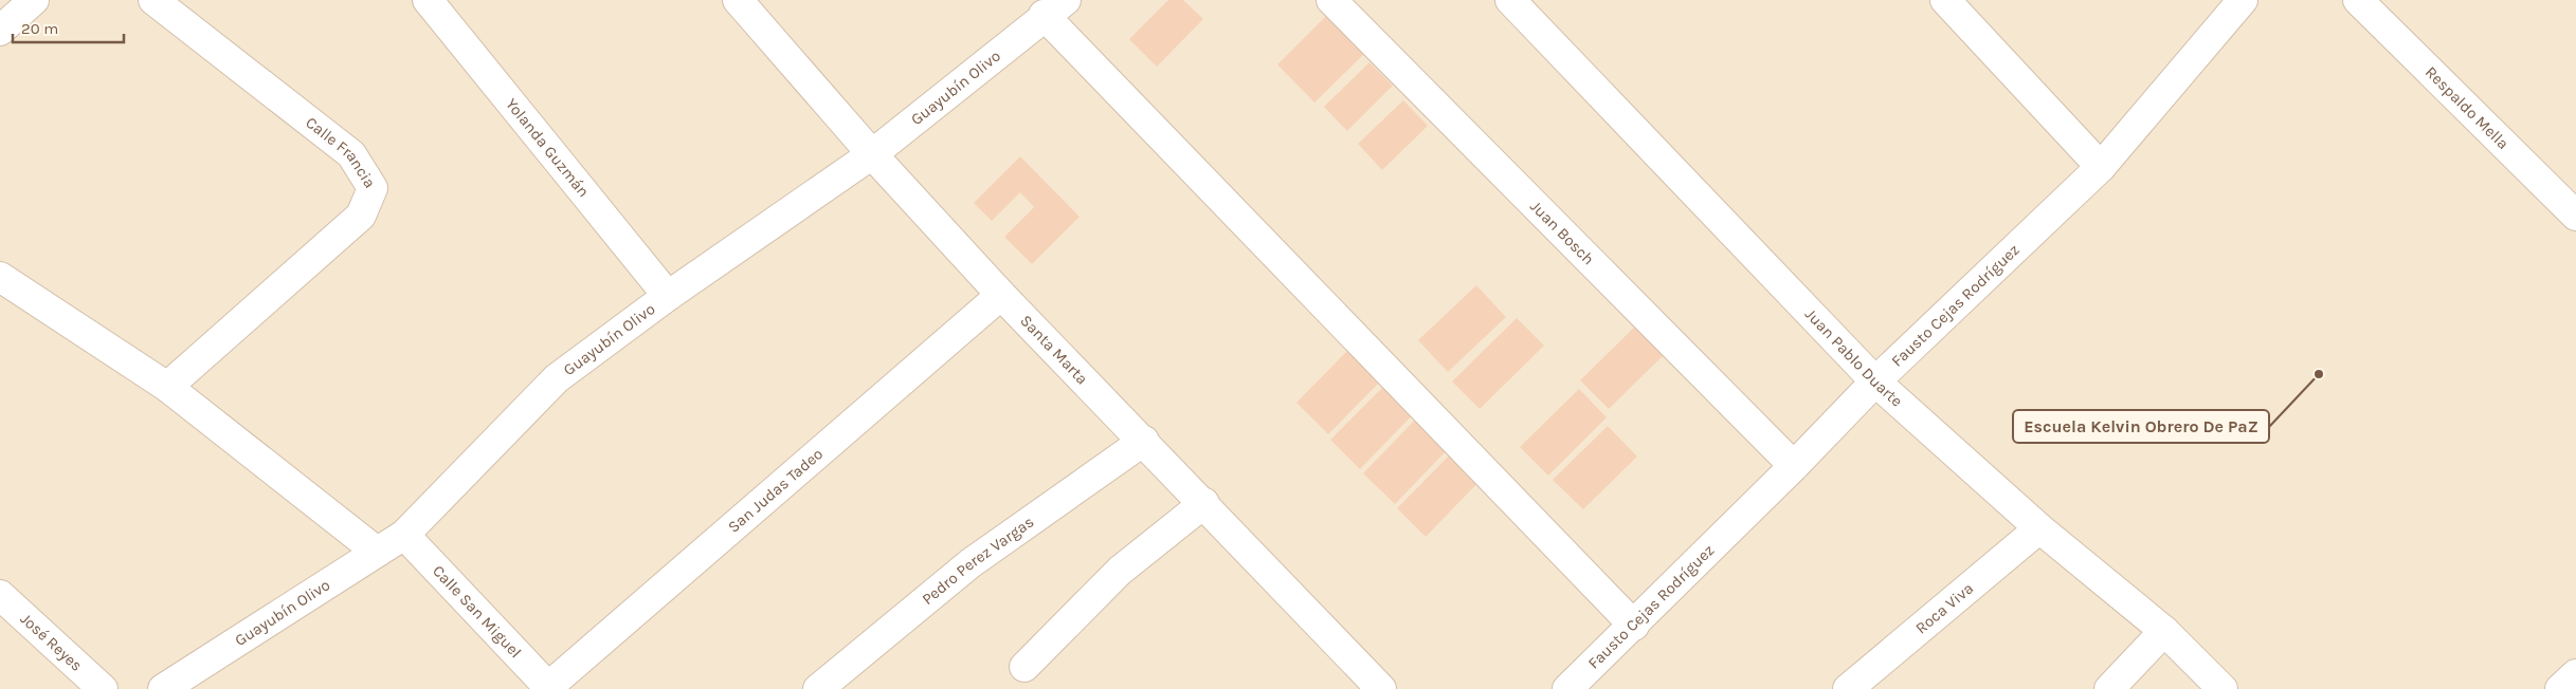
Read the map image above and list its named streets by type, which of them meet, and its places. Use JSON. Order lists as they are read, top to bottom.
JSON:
{
  "streets": {
    "street": [
      "Guayubín Olivo",
      "Respaldo Mella",
      "Yolanda Guzmán",
      "Calle Francia",
      "Juan Bosch",
      "Fausto Cejas Rodríguez",
      "Santa Marta",
      "Juan Pablo Duarte",
      "San Judas Tadeo",
      "Pedro Perez Vargas",
      "Roca Viva",
      "Calle San Miguel",
      "José Reyes"
    ]
  },
  "crossings": [
    ["Guayubín Olivo", "Yolanda Guzmán"],
    ["Guayubín Olivo", "Santa Marta"],
    ["Guayubín Olivo", "Calle San Miguel"],
    ["Juan Bosch", "Fausto Cejas Rodríguez"],
    ["Fausto Cejas Rodríguez", "Juan Pablo Duarte"],
    ["Santa Marta", "San Judas Tadeo"],
    ["Santa Marta", "Pedro Perez Vargas"],
    ["Juan Pablo Duarte", "Roca Viva"],
    ["San Judas Tadeo", "Calle San Miguel"]
  ],
  "places": ["Escuela Kelvin Obrero De PaZ"],
  "scale_bar": "20 m"
}
